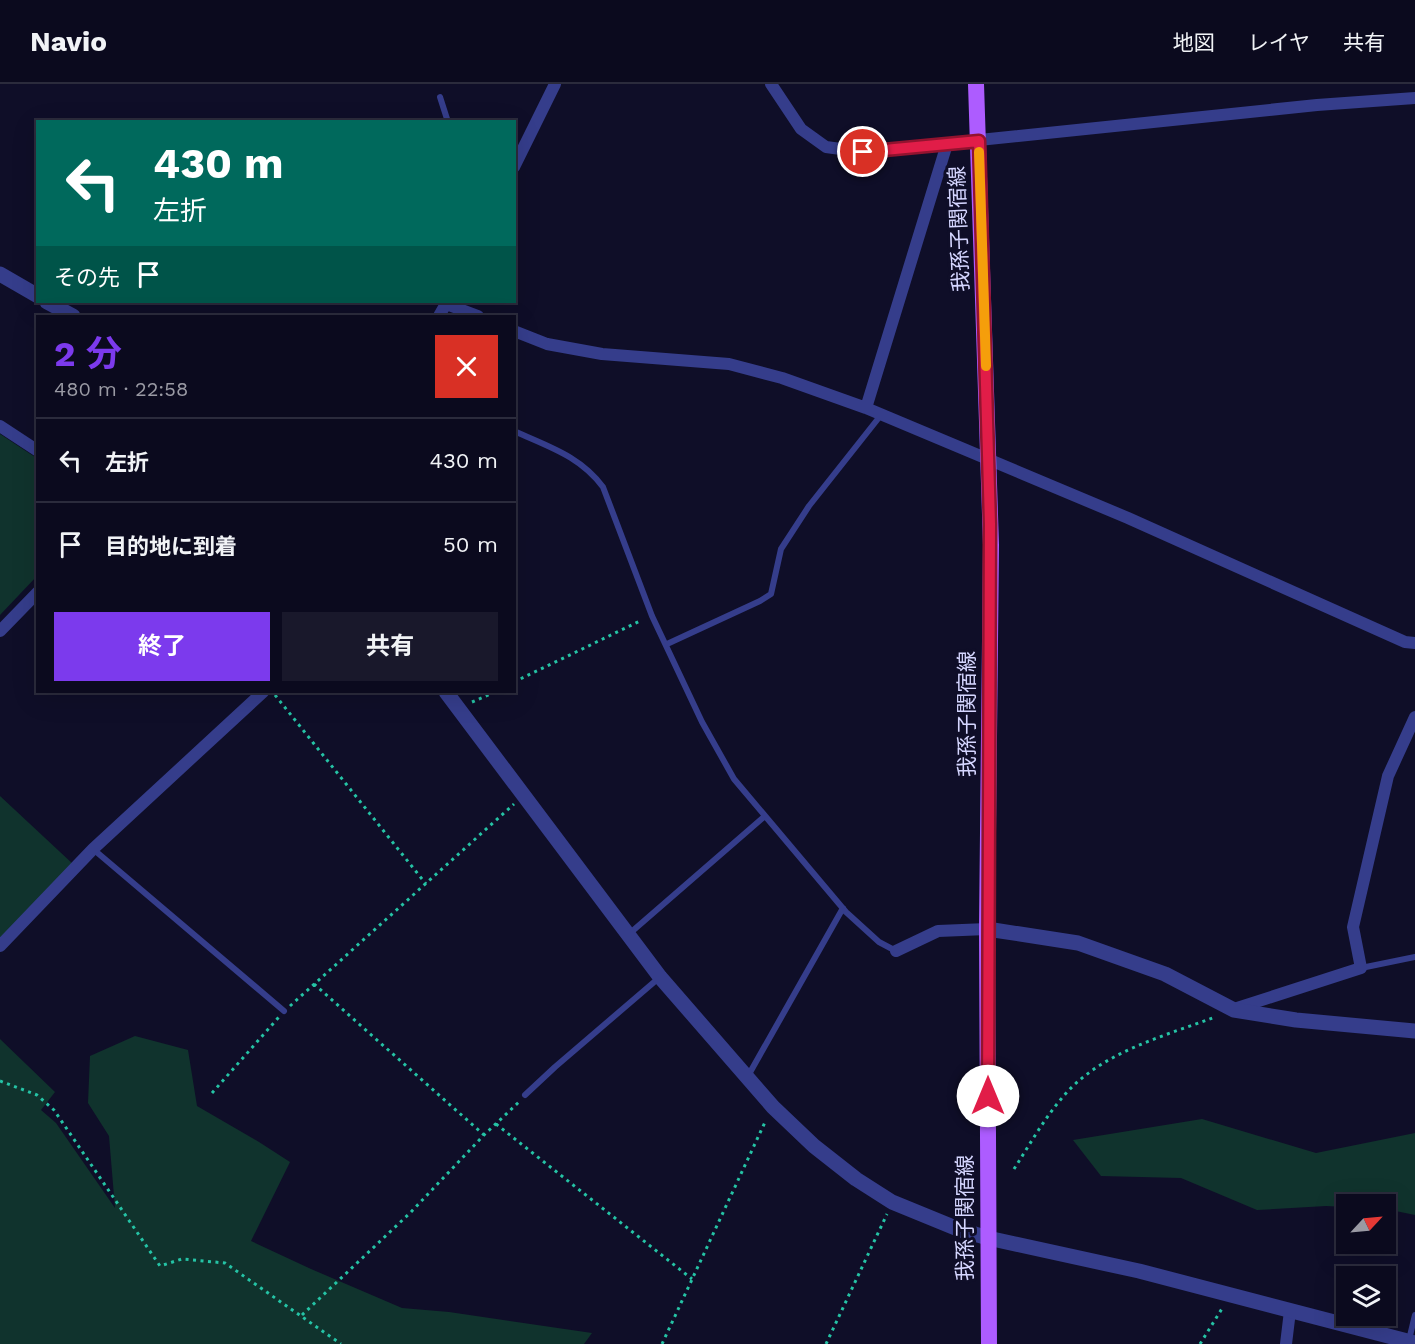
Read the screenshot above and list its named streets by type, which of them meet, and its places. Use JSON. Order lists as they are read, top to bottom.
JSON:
{
  "streets": {
    "main road": ["我孫子関宿線"]
  },
  "north": "top right",
  "page": {
    "header": "Navio",
    "nav": ["地図", "レイヤ", "共有"],
    "turn": ["430 m", "左折"],
    "then": "その先",
    "heading": ["2 分", "480 m · 22:58"],
    "list": [
      {
        "name": "左折",
        "value": "430 m"
      },
      {
        "name": "目的地に到着",
        "value": "50 m"
      }
    ],
    "buttons": ["終了", "共有"]
  }
}
